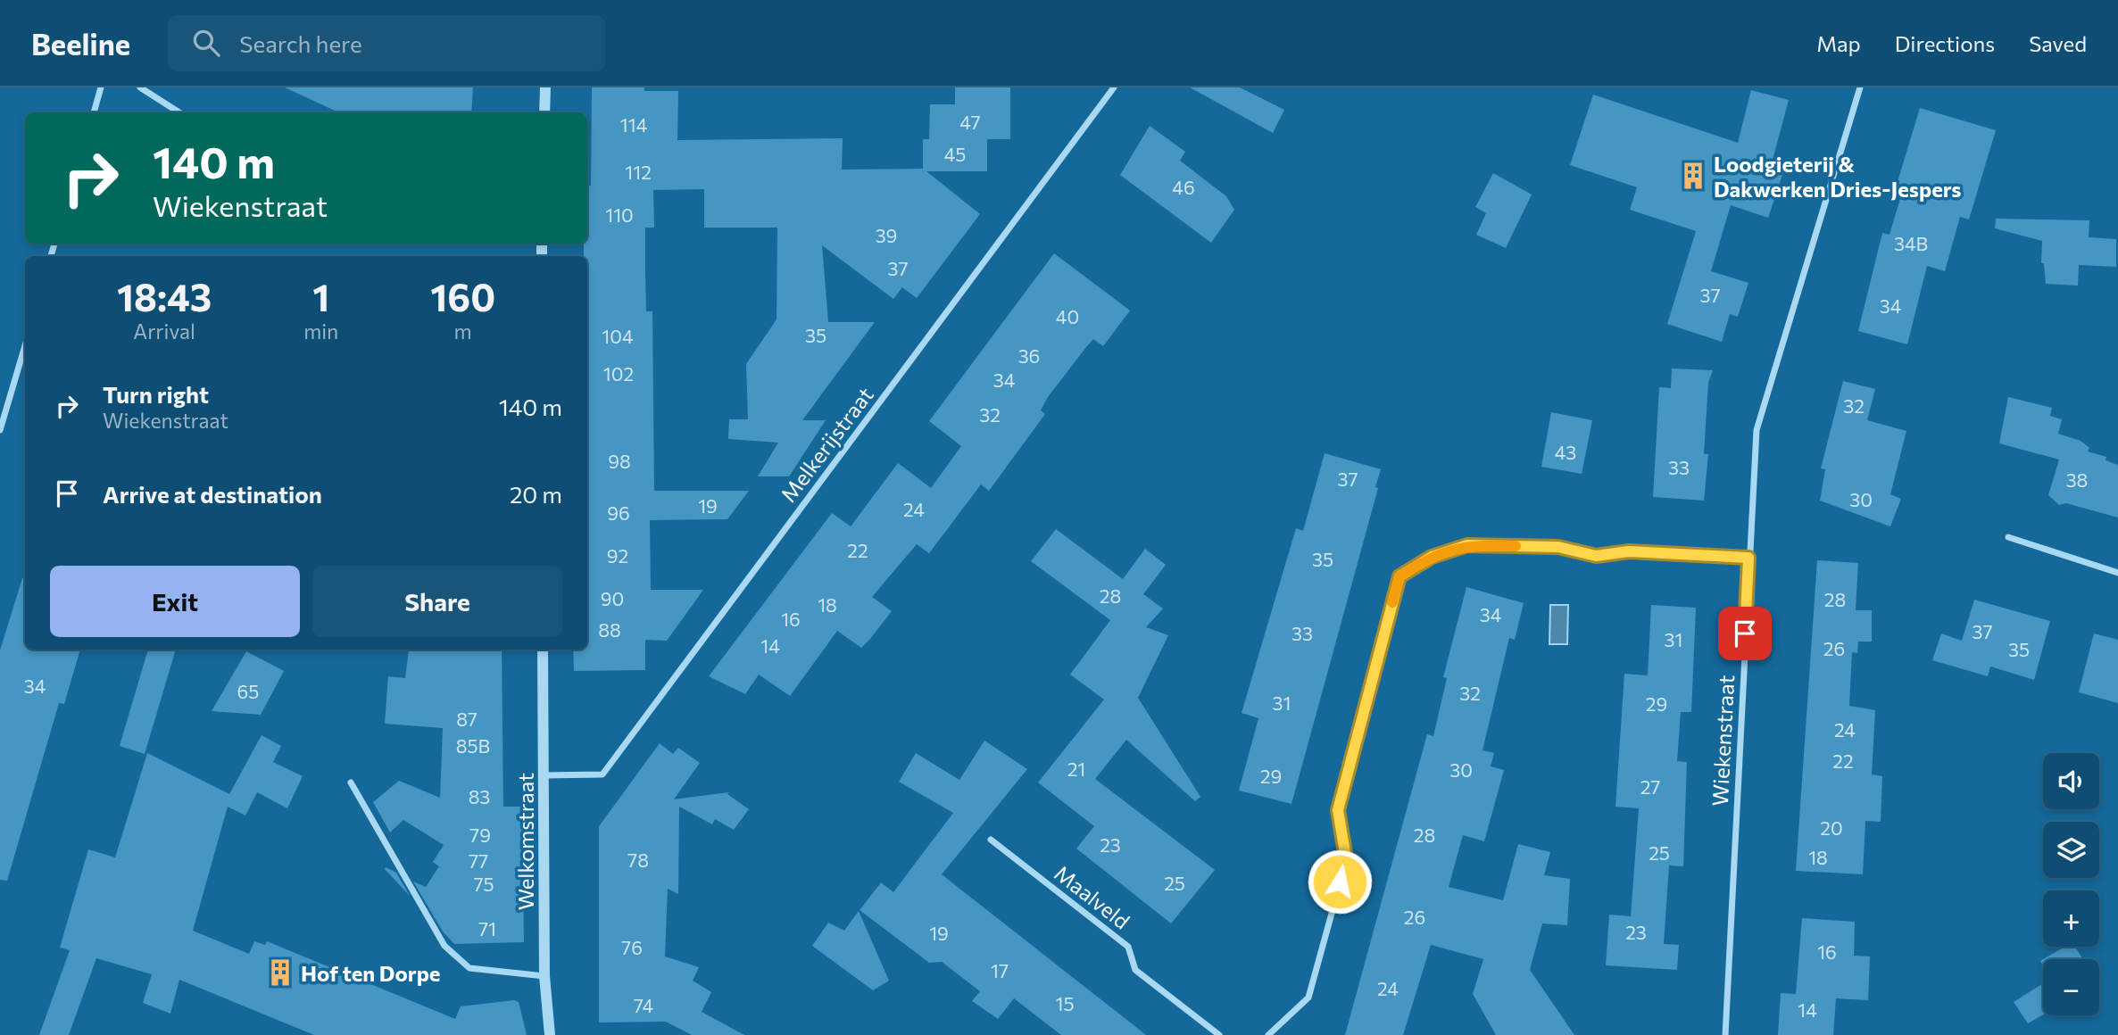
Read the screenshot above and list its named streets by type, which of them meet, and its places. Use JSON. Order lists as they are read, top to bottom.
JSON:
{
  "streets": {
    "street": [
      "Melkerijstraat",
      "Wiekenstraat",
      "Welkomstraat",
      "Maalveld"
    ]
  },
  "crossings": [
    ["Melkerijstraat", "Welkomstraat"]
  ],
  "places": {
    "building": ["Loodgieterij & Dakwerken Dries-Jespers", "Hof ten Dorpe"]
  },
  "house_numbers": [
    "47",
    "114",
    "45",
    "112",
    "46",
    "110",
    "39",
    "34B",
    "37",
    "37",
    "34",
    "40",
    "35",
    "104",
    "36",
    "102",
    "34",
    "32",
    "32",
    "43",
    "98",
    "33",
    "37",
    "38",
    "30",
    "19",
    "24",
    "96",
    "22",
    "92",
    "35",
    "28",
    "90",
    "28",
    "18",
    "34",
    "16",
    "88",
    "37",
    "33",
    "31",
    "14",
    "26",
    "35",
    "34",
    "65",
    "32",
    "31",
    "29",
    "87",
    "24",
    "85B",
    "22",
    "21",
    "30",
    "29",
    "27",
    "83",
    "20",
    "79",
    "28",
    "23",
    "25",
    "18",
    "78",
    "77",
    "25",
    "75",
    "26",
    "71",
    "23",
    "19",
    "76",
    "16",
    "17",
    "24",
    "15",
    "74",
    "14"
  ],
  "page": {
    "header": "Beeline",
    "search": "Search here",
    "nav": ["Map", "Directions", "Saved"],
    "turn": ["140 m", "Wiekenstraat"],
    "eta": [
      "18:43",
      "Arrival",
      "1",
      "min",
      "160",
      "m"
    ],
    "list": [
      {
        "name": "Turn right",
        "note": "Wiekenstraat",
        "value": "140 m"
      },
      {
        "name": "Arrive at destination",
        "value": "20 m"
      }
    ],
    "buttons": ["Exit", "Share"],
    "map_buttons": ["+", "−"]
  }
}
